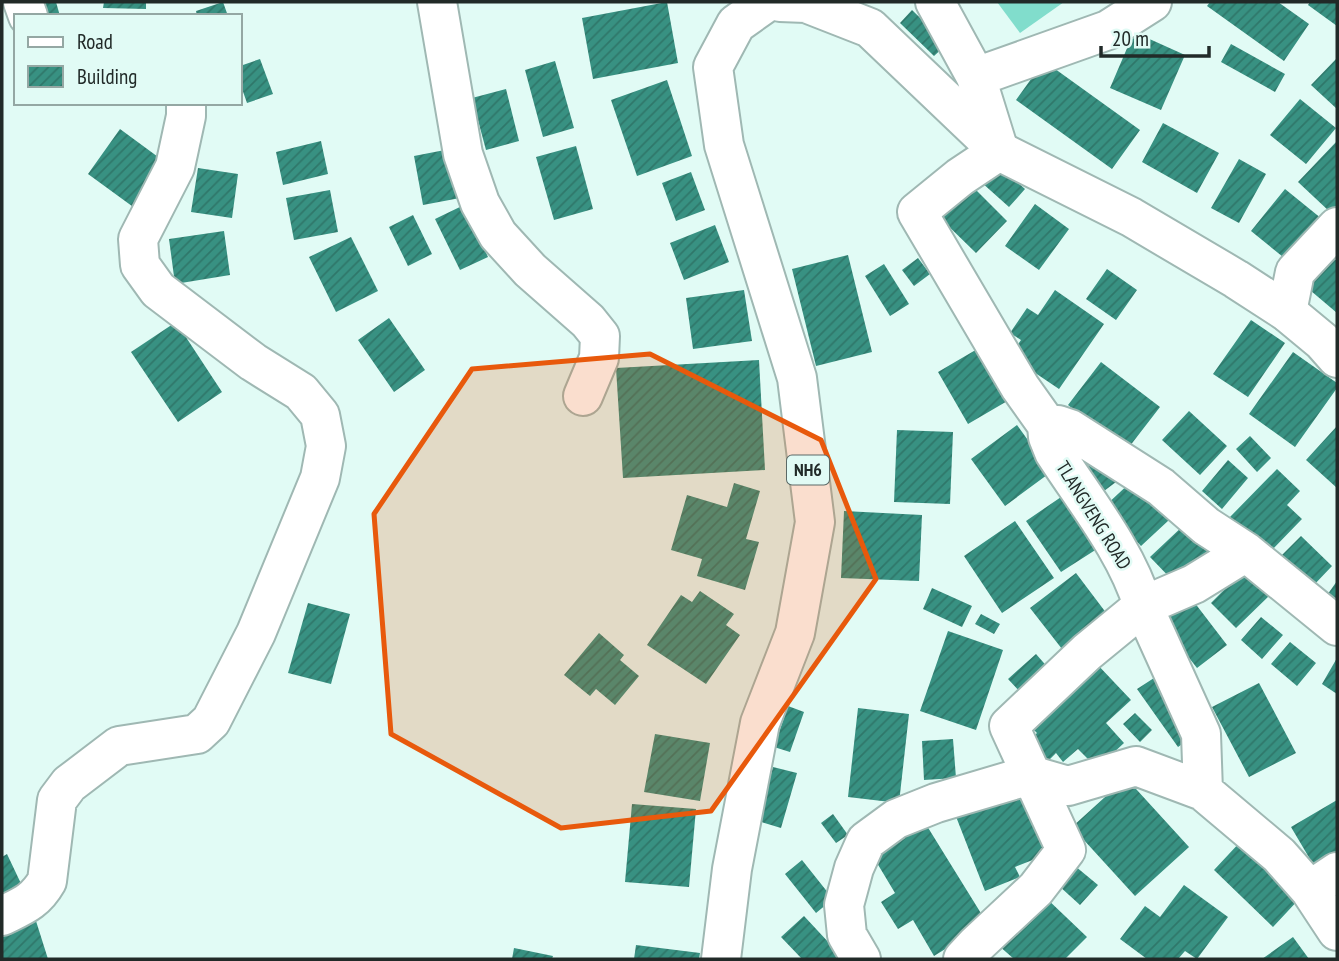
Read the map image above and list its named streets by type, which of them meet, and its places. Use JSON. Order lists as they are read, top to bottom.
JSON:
{
  "streets": {
    "main road": ["NH6", "TLANGVENG ROAD"]
  },
  "legend": ["Road", "Building"],
  "scale_bar": "20 m"
}
